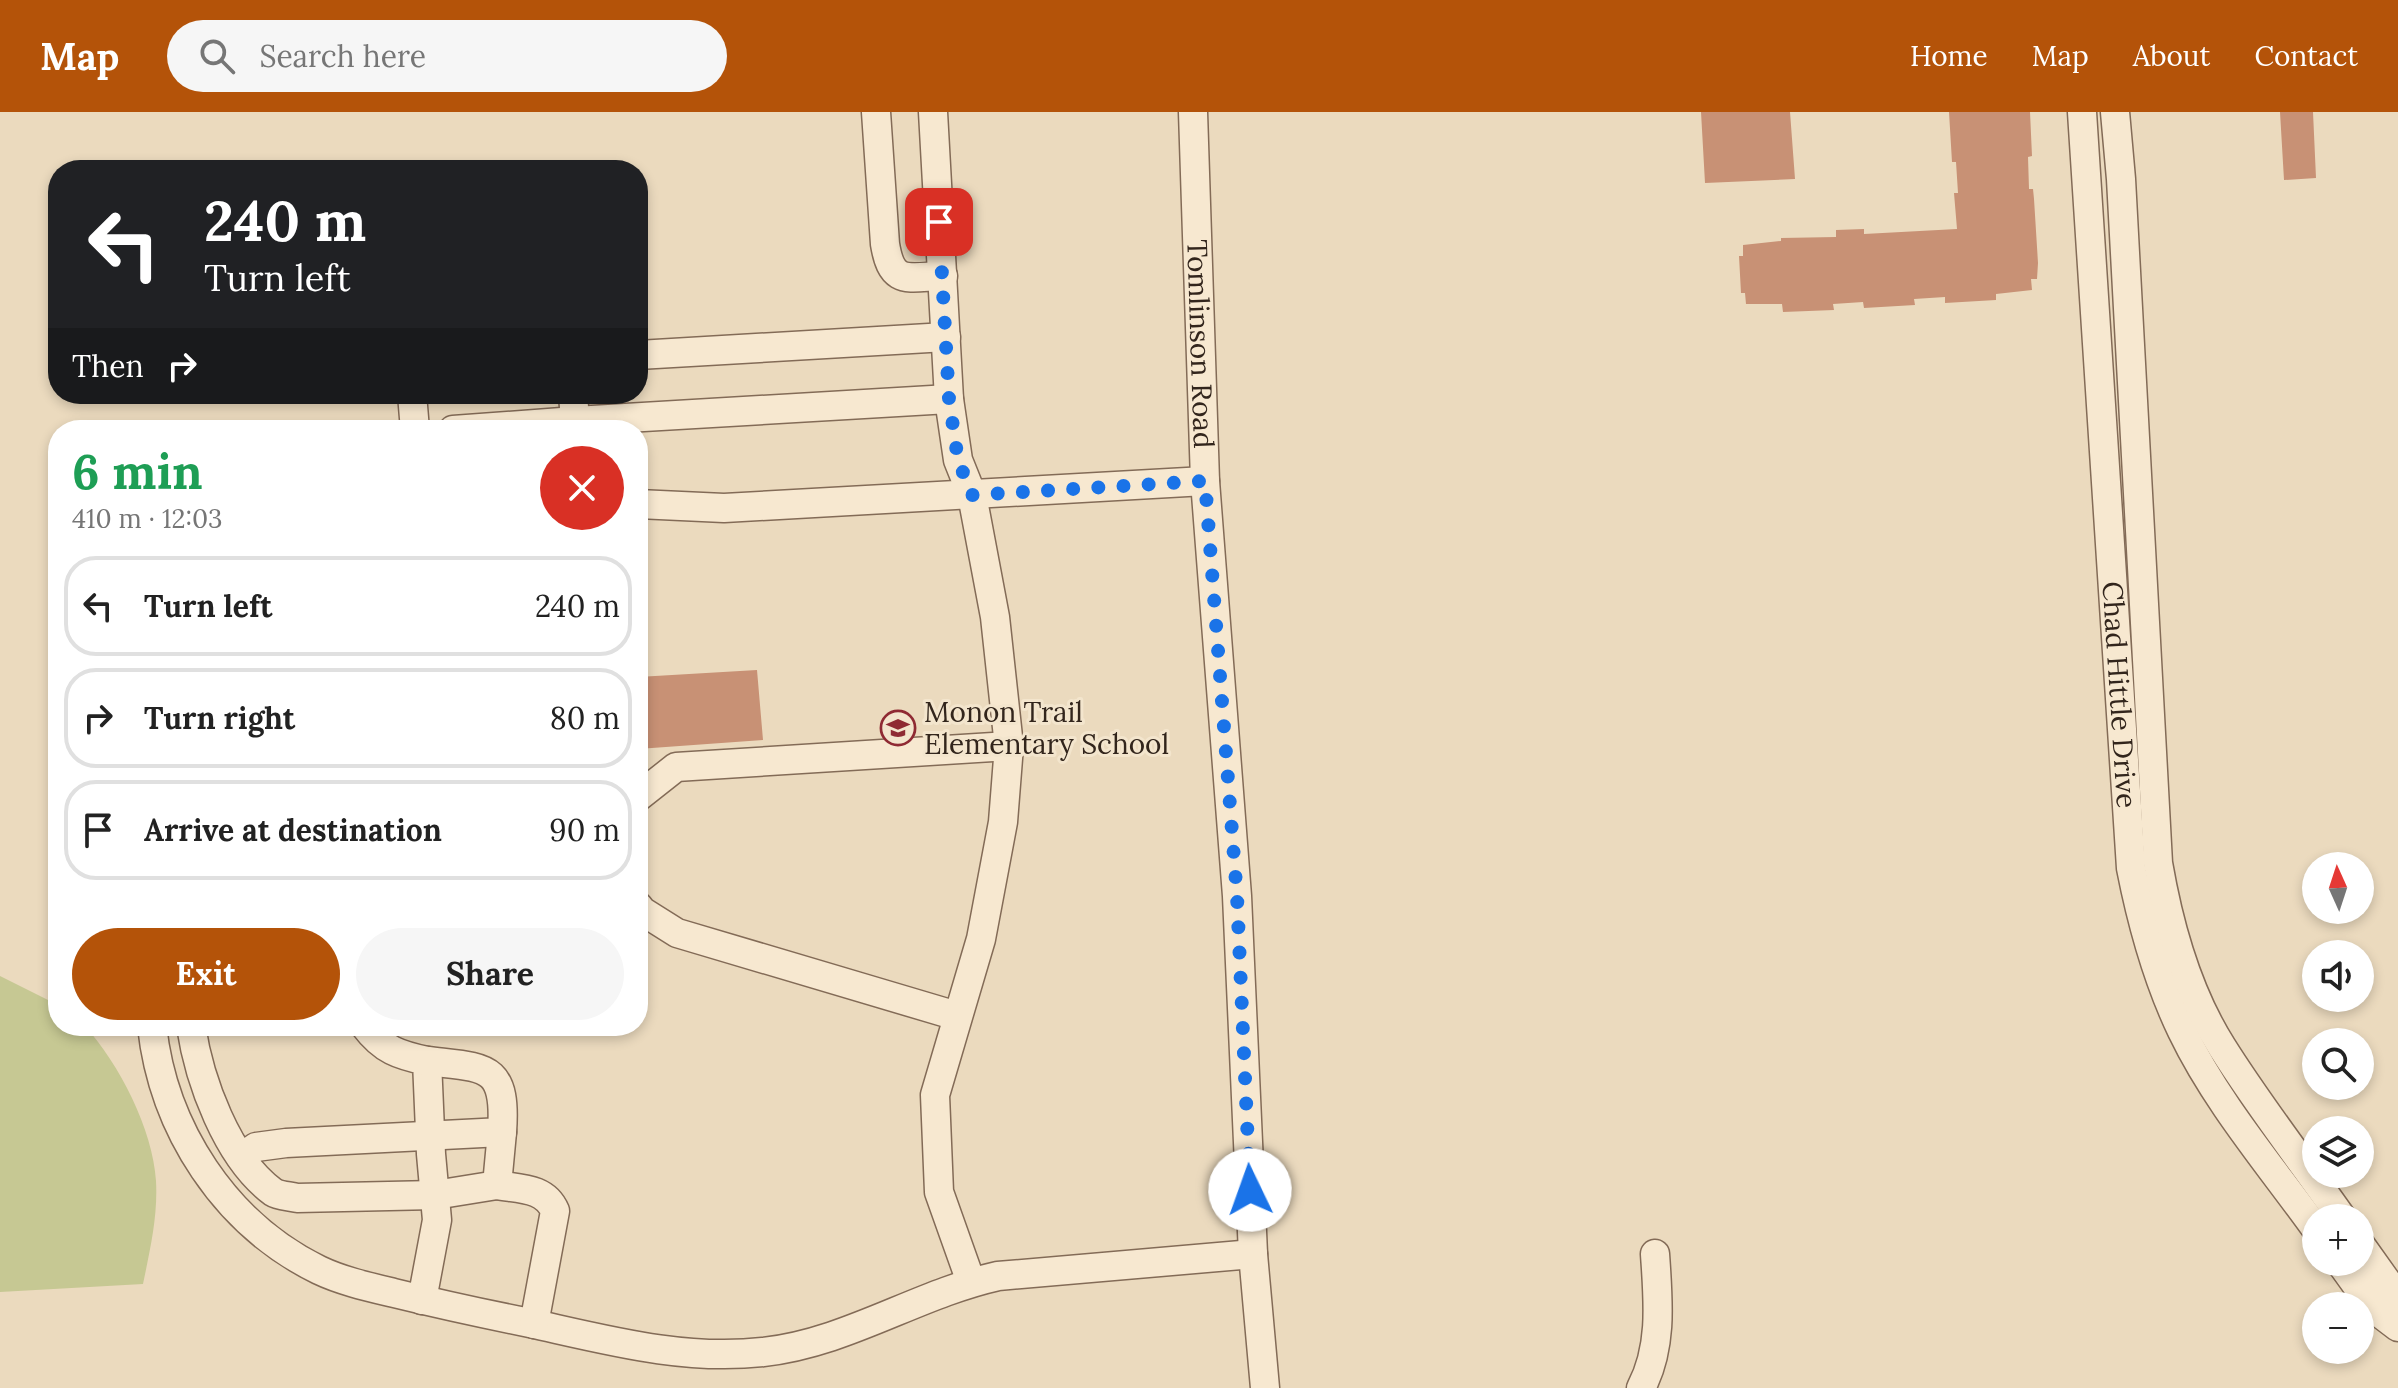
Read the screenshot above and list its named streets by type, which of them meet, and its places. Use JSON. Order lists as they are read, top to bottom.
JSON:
{
  "streets": {
    "street": ["Tomlinson Road", "Chad Hittle Drive"]
  },
  "places": {
    "school or university": ["Monon Trail Elementary School"]
  },
  "north": "top",
  "page": {
    "header": "Map",
    "search": "Search here",
    "nav": [
      "Home",
      "Map",
      "About",
      "Contact"
    ],
    "turn": ["240 m", "Turn left"],
    "then": "Then",
    "heading": ["6 min", "410 m · 12:03"],
    "list": [
      {
        "name": "Turn left",
        "value": "240 m"
      },
      {
        "name": "Turn right",
        "value": "80 m"
      },
      {
        "name": "Arrive at destination",
        "value": "90 m"
      }
    ],
    "map_buttons": ["+", "−"],
    "buttons": ["Exit", "Share"]
  }
}
